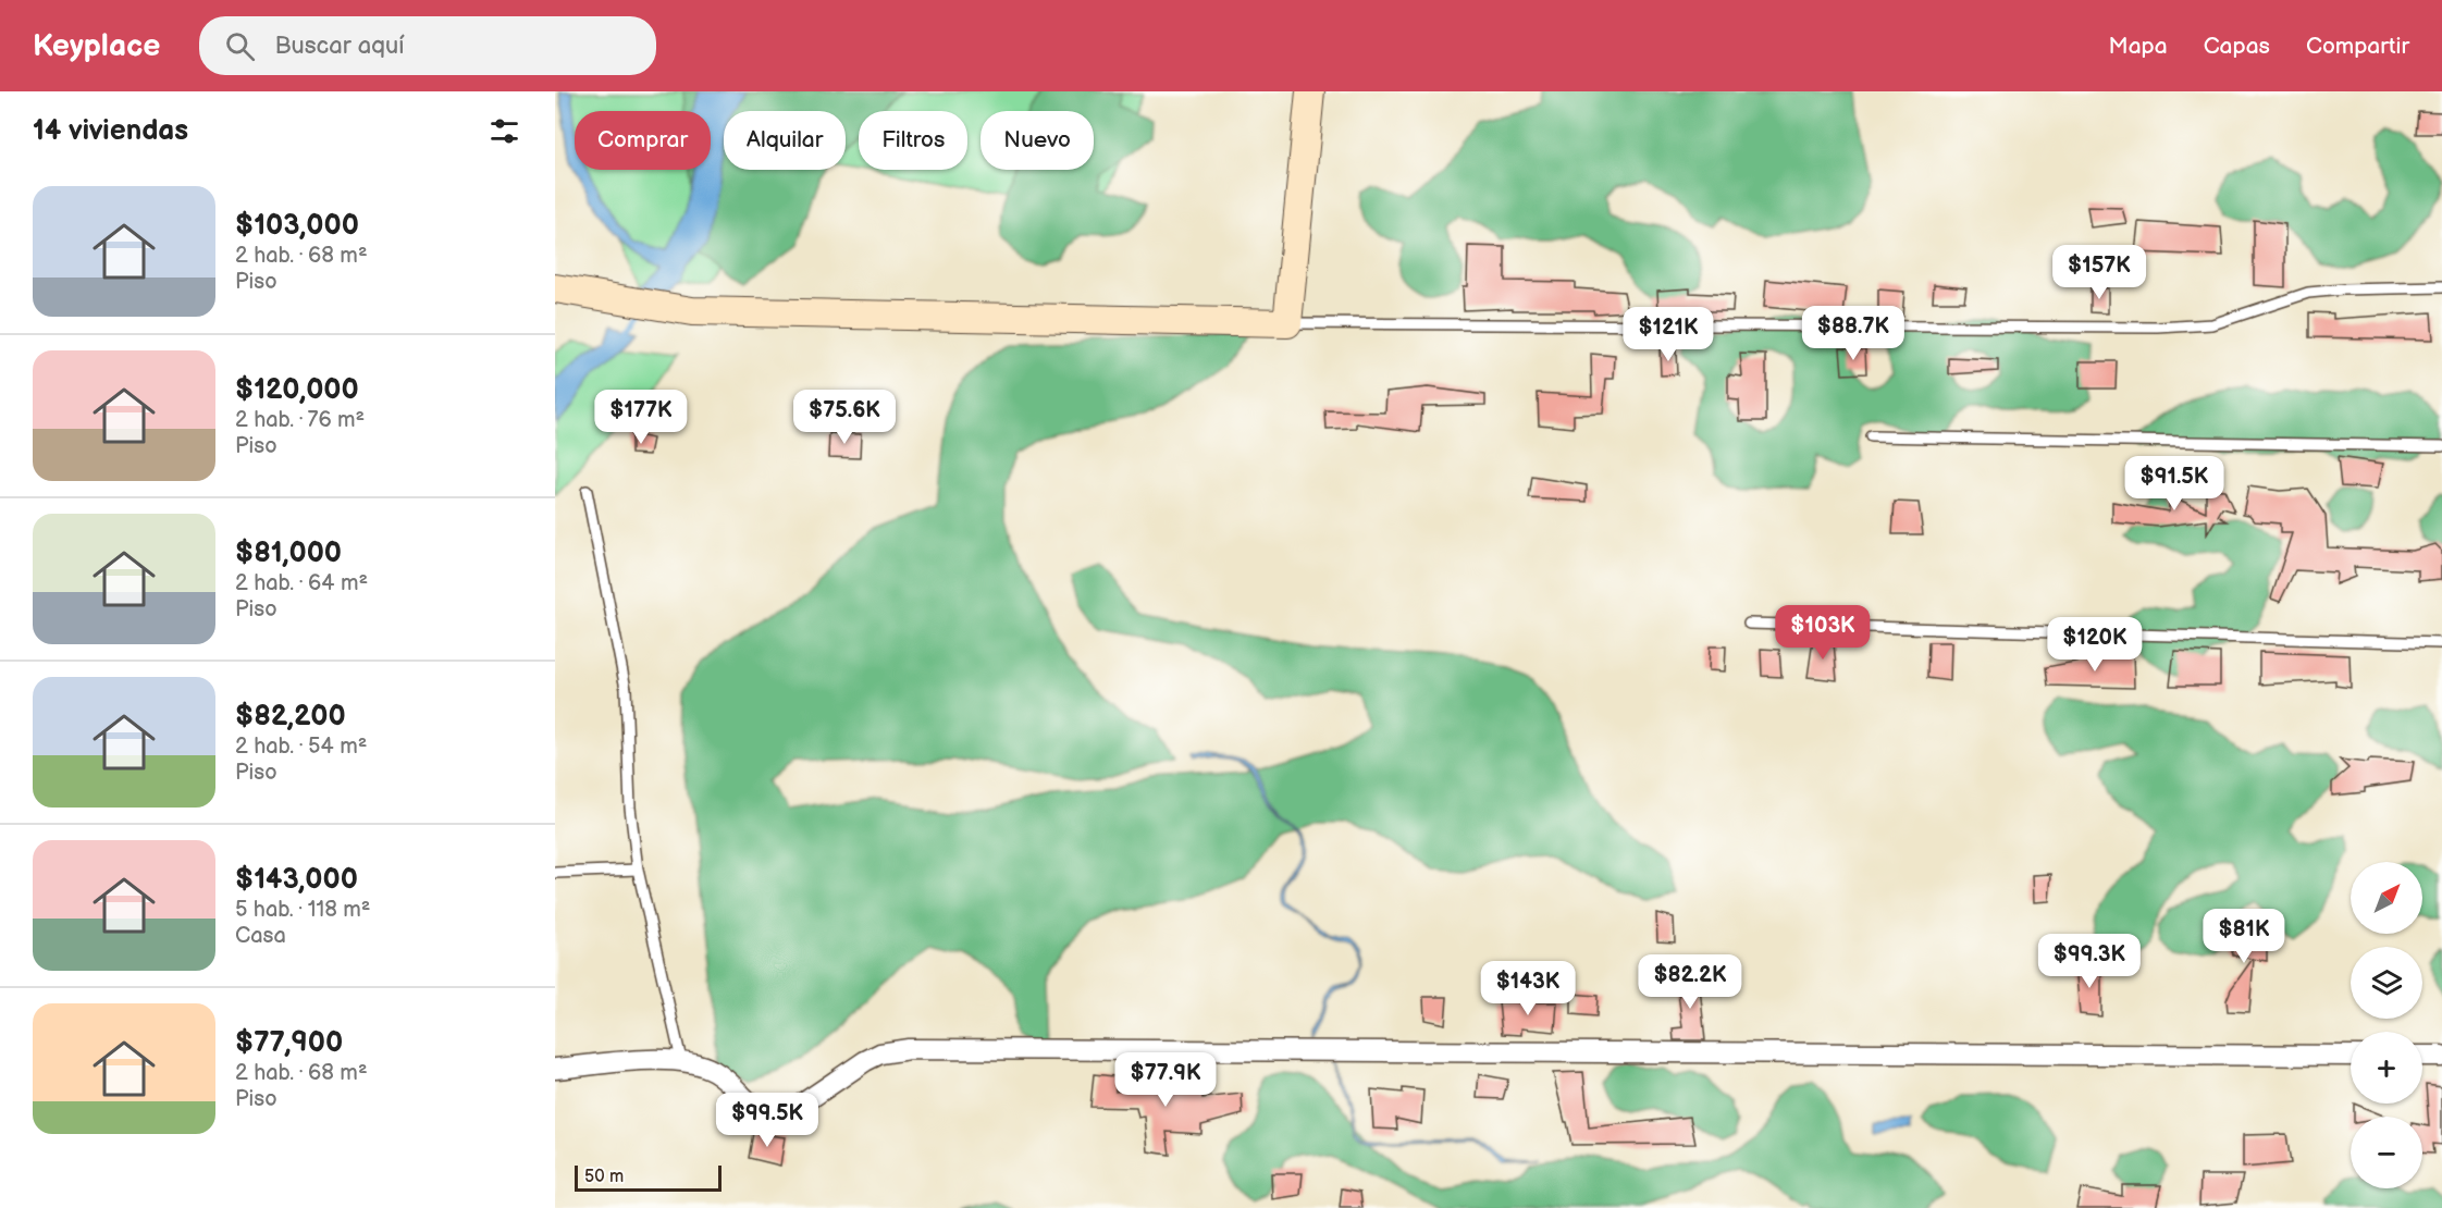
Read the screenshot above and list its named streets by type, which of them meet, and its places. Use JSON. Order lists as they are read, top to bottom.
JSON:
{
  "scale_bar": "50 m",
  "north": "top right",
  "page": {
    "header": "Keyplace",
    "search": "Buscar aquí",
    "nav": ["Mapa", "Capas", "Compartir"],
    "heading": "14 viviendas",
    "chip": [
      "Comprar",
      "Alquilar",
      "Filtros",
      "Nuevo"
    ],
    "list": [
      {
        "name": "$103,000",
        "note": "2 hab. · 68 m² · Piso"
      },
      {
        "name": "$120,000",
        "note": "2 hab. · 76 m² · Piso"
      },
      {
        "name": "$81,000",
        "note": "2 hab. · 64 m² · Piso"
      },
      {
        "name": "$82,200",
        "note": "2 hab. · 54 m² · Piso"
      },
      {
        "name": "$143,000",
        "note": "5 hab. · 118 m² · Casa"
      },
      {
        "name": "$77,900",
        "note": "2 hab. · 68 m² · Piso"
      }
    ],
    "price": [
      "$157K",
      "$88.7K",
      "$121K",
      "$177K",
      "$75.6K",
      "$91.5K",
      "$103K",
      "$120K",
      "$81K",
      "$99.3K",
      "$82.2K",
      "$143K",
      "$77.9K",
      "$99.5K"
    ],
    "map_buttons": ["+", "−"],
    "scale": "50 m"
  }
}
